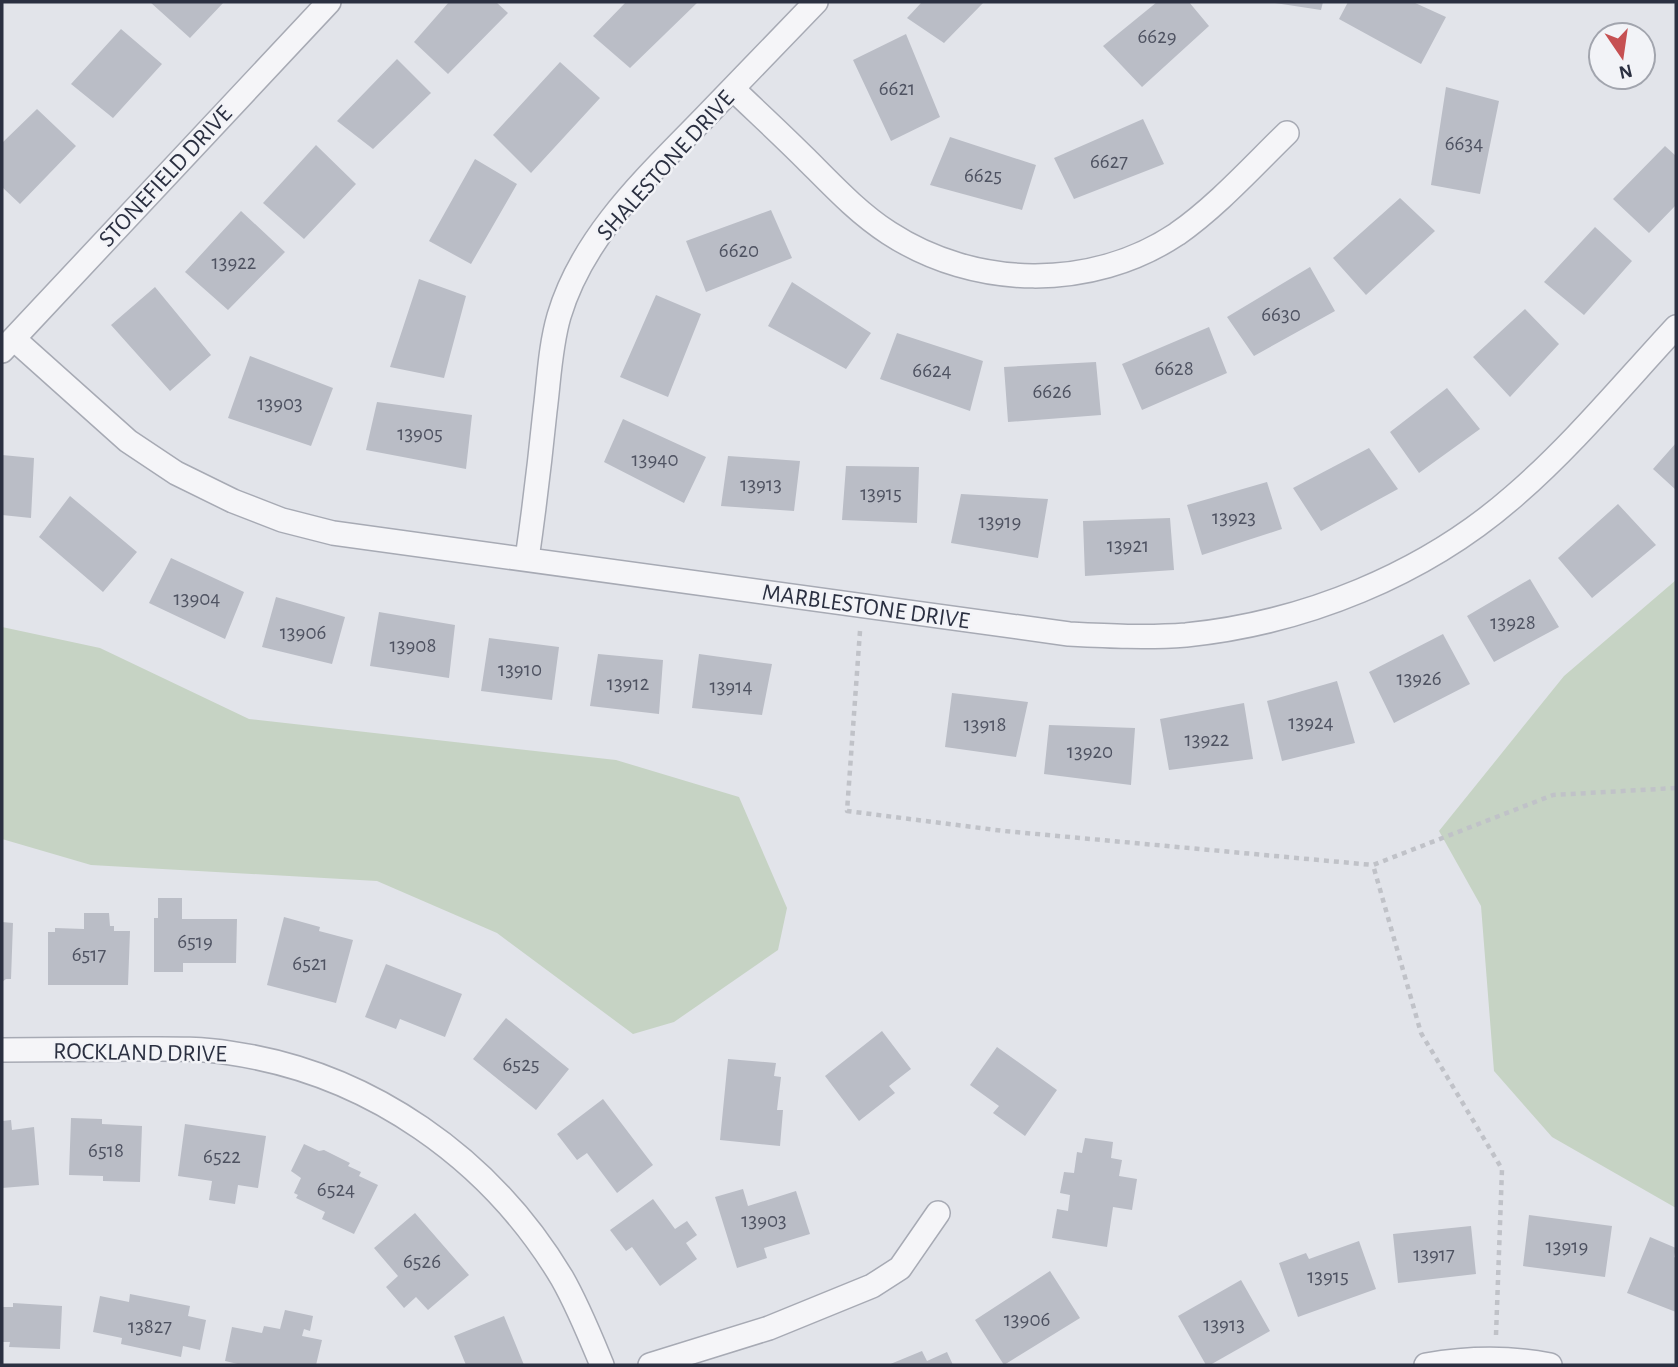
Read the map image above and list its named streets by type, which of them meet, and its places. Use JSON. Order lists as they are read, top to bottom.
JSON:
{
  "streets": {
    "street": [
      "SHALESTONE DRIVE",
      "STONEFIELD DRIVE",
      "MARBLESTONE DRIVE",
      "ROCKLAND DRIVE"
    ]
  },
  "crossings": [
    ["SHALESTONE DRIVE", "MARBLESTONE DRIVE"],
    ["STONEFIELD DRIVE", "MARBLESTONE DRIVE"]
  ],
  "house_numbers": [
    "6629",
    "6621",
    "6634",
    "6627",
    "6625",
    "6620",
    "13922",
    "6630",
    "6628",
    "6624",
    "6626",
    "13903",
    "13905",
    "13940",
    "13913",
    "13915",
    "13923",
    "13919",
    "13921",
    "13904",
    "13928",
    "13906",
    "13908",
    "13910",
    "13926",
    "13912",
    "13914",
    "13924",
    "13918",
    "13922",
    "13920",
    "6519",
    "6517",
    "6521",
    "6525",
    "6518",
    "6522",
    "6524",
    "13903",
    "13919",
    "13917",
    "6526",
    "13915",
    "13906",
    "13913",
    "13827"
  ],
  "north": "bottom"
}
